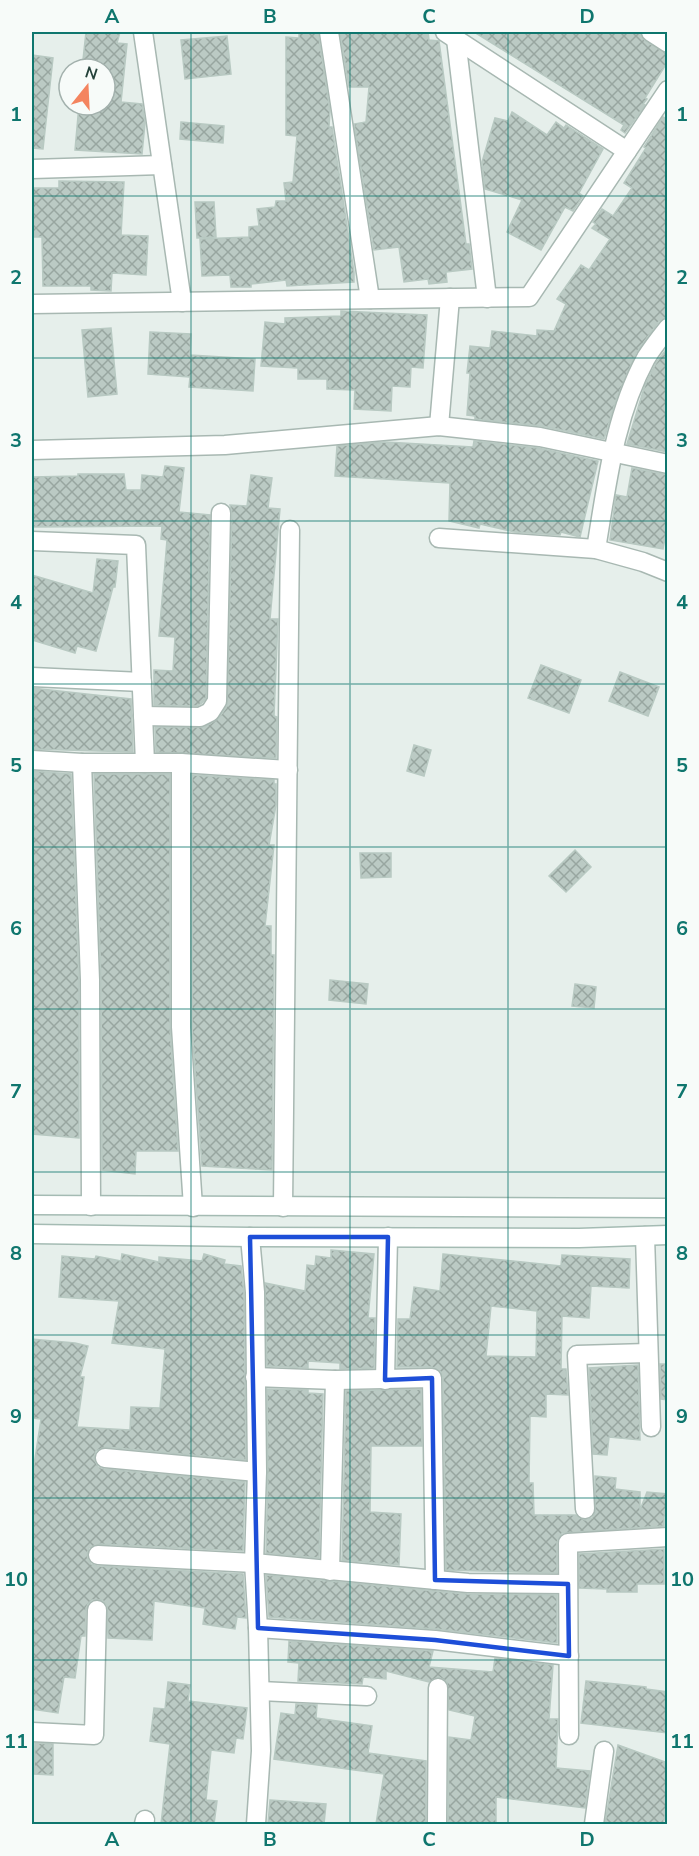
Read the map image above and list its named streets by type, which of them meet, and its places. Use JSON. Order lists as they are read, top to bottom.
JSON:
{
  "north": "top",
  "grid": {
    "columns": [
      "A",
      "B",
      "C",
      "D"
    ],
    "rows": [
      "1",
      "2",
      "3",
      "4",
      "5",
      "6",
      "7",
      "8",
      "9",
      "10",
      "11"
    ]
  }
}
